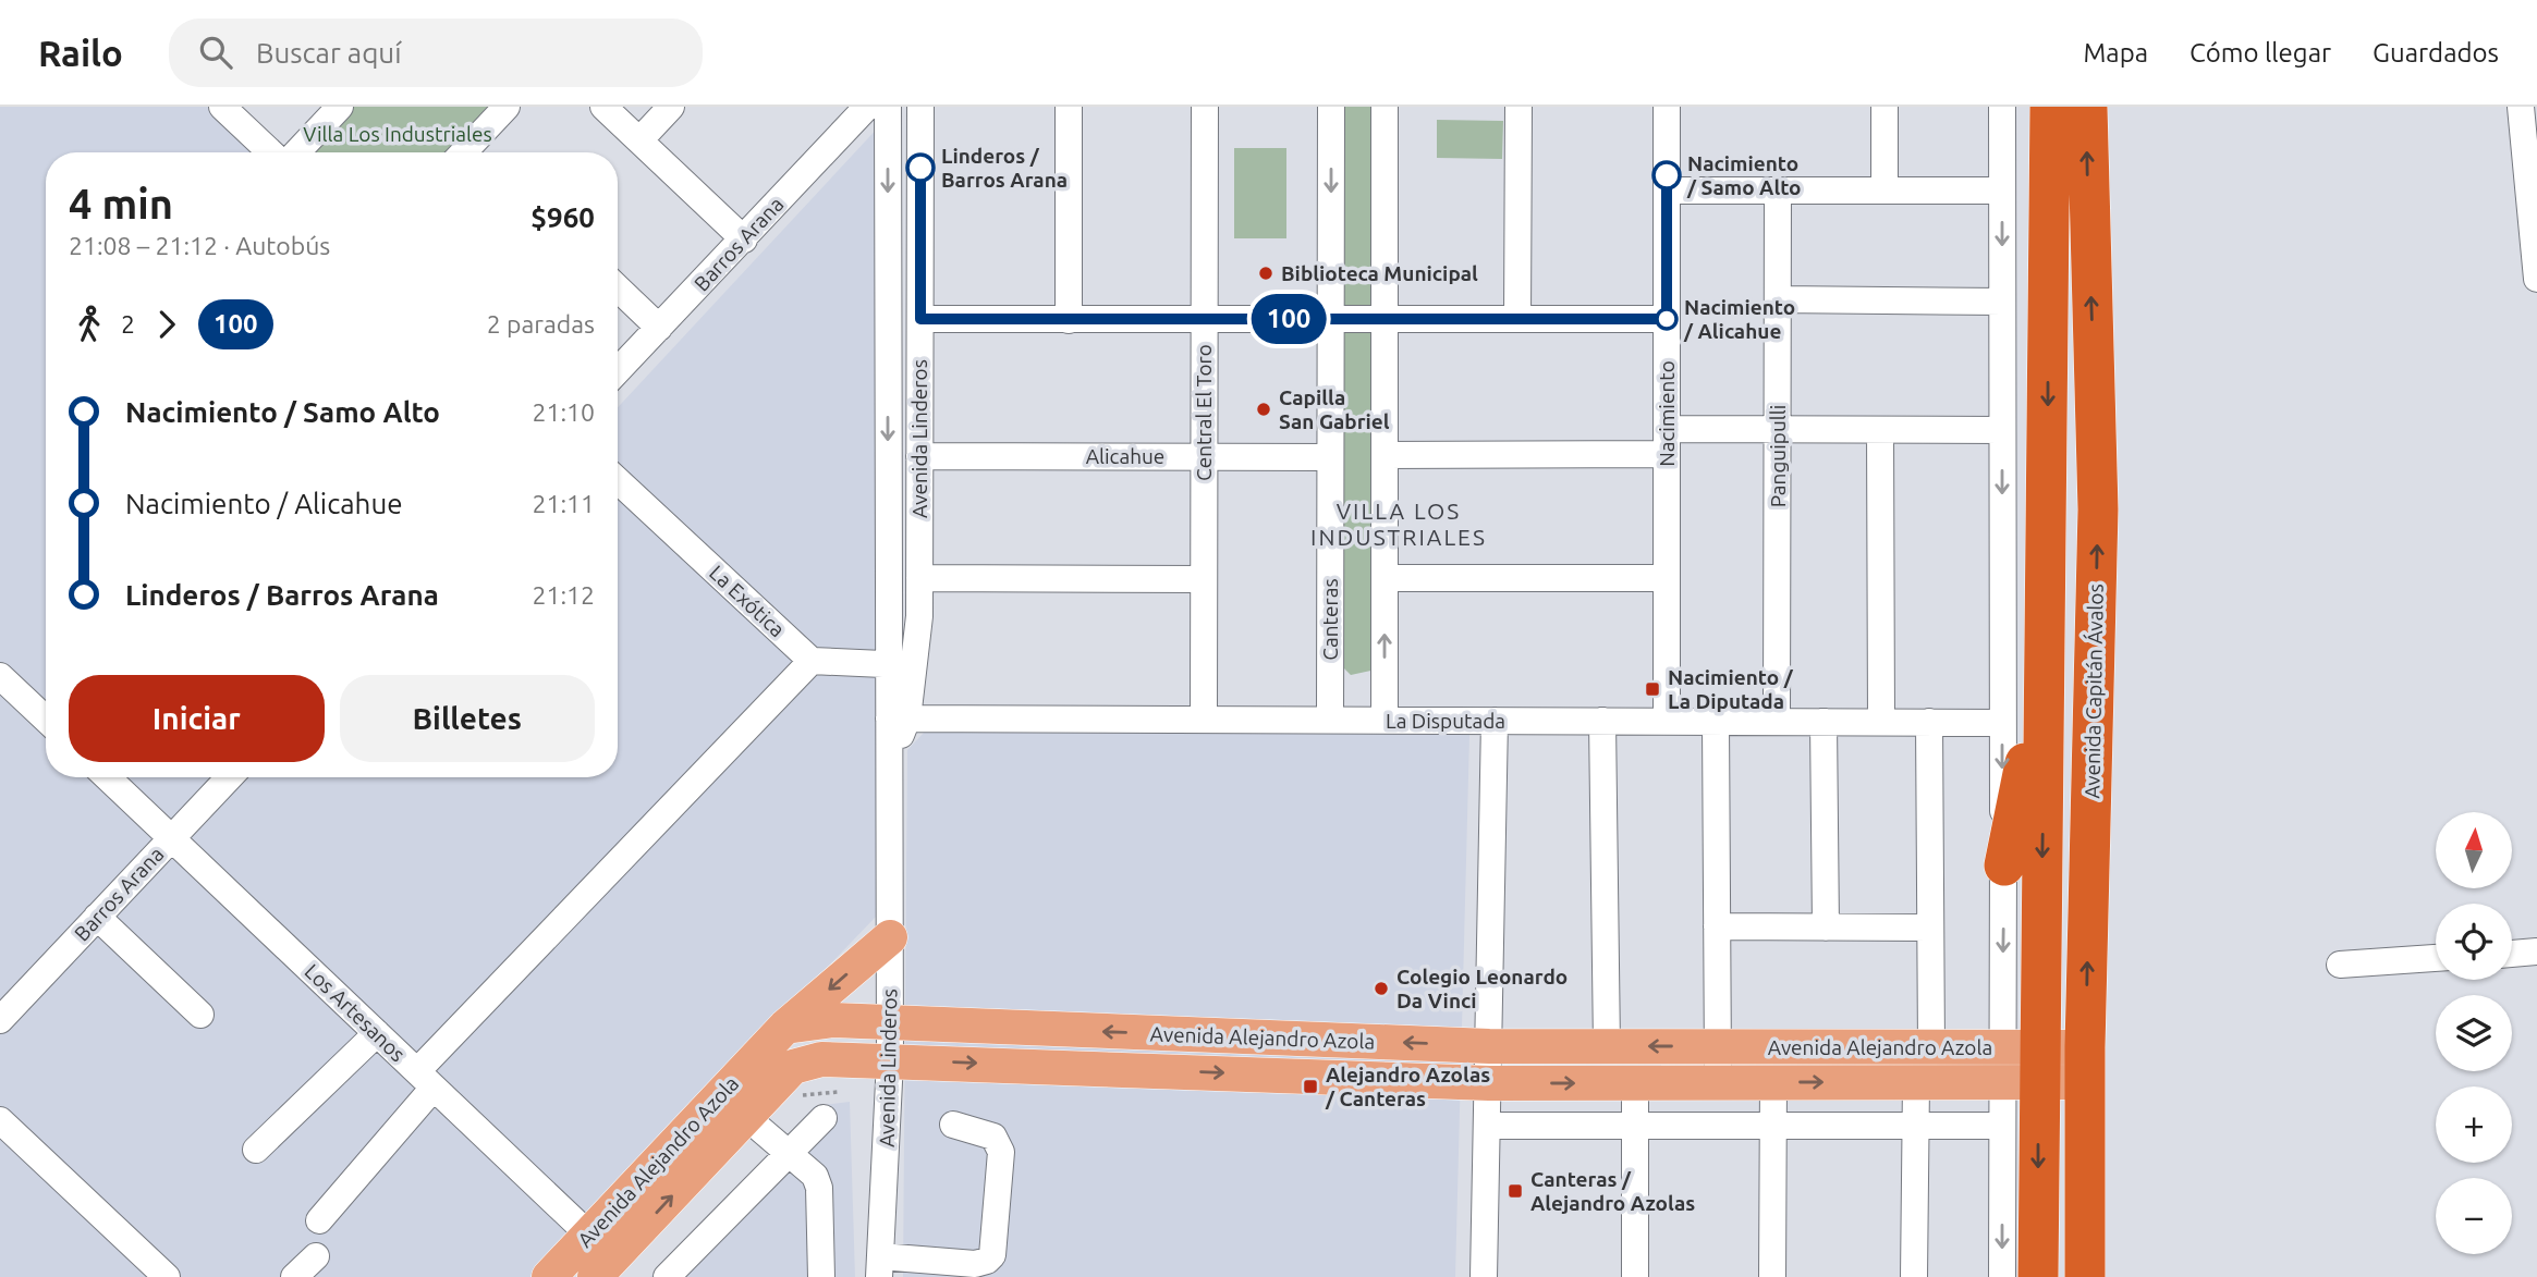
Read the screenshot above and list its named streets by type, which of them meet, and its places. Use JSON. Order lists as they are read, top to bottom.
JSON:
{
  "streets": {
    "highway": ["Avenida Capitán Ávalos"],
    "main road": ["Avenida Alejandro Azola"],
    "street": [
      "Barros Arana",
      "Central El Toro",
      "Nacimiento",
      "Avenida Linderos",
      "Alicahue",
      "Panguipulli",
      "La Exótica",
      "Canteras",
      "La Disputada",
      "Los Artesanos"
    ]
  },
  "crossings": [
    ["Barros Arana", "Los Artesanos"],
    ["Central El Toro", "Alicahue"],
    ["Central El Toro", "La Disputada"],
    ["Nacimiento", "La Disputada"],
    ["Avenida Linderos", "Alicahue"],
    ["Avenida Linderos", "La Disputada"],
    ["Avenida Linderos", "Avenida Alejandro Azola"],
    ["Alicahue", "Canteras"],
    ["Panguipulli", "La Disputada"],
    ["Canteras", "La Disputada"],
    ["Avenida Capitán Ávalos", "Avenida Alejandro Azola"],
    ["Los Artesanos", "Avenida Alejandro Azola"]
  ],
  "districts": ["VILLA LOS INDUSTRIALES"],
  "parks": ["Villa Los Industriales"],
  "places": {
    "other": [
      "Linderos / Barros Arana",
      "Nacimiento / Samo Alto",
      "Biblioteca Municipal",
      "Nacimiento / Alicahue",
      "Capilla San Gabriel",
      "Colegio Leonardo Da Vinci"
    ],
    "transit": ["Nacimiento / La Diputada", "Alejandro Azolas / Canteras", "Canteras / Alejandro Azolas"]
  },
  "lines": ["bus line 100"],
  "north": "top",
  "page": {
    "header": "Railo",
    "search": "Buscar aquí",
    "nav": ["Mapa", "Cómo llegar", "Guardados"],
    "on_map": "100",
    "heading": ["4 min", "21:08 – 21:12 · Autobús", "$960"],
    "legs": ["2", "100", "2 paradas"],
    "list": [
      {
        "name": "Nacimiento / Samo Alto",
        "value": "21:10"
      },
      {
        "name": "Nacimiento / Alicahue",
        "value": "21:11"
      },
      {
        "name": "Linderos / Barros Arana",
        "value": "21:12"
      }
    ],
    "buttons": ["Iniciar", "Billetes"],
    "map_buttons": ["+", "−"]
  }
}
